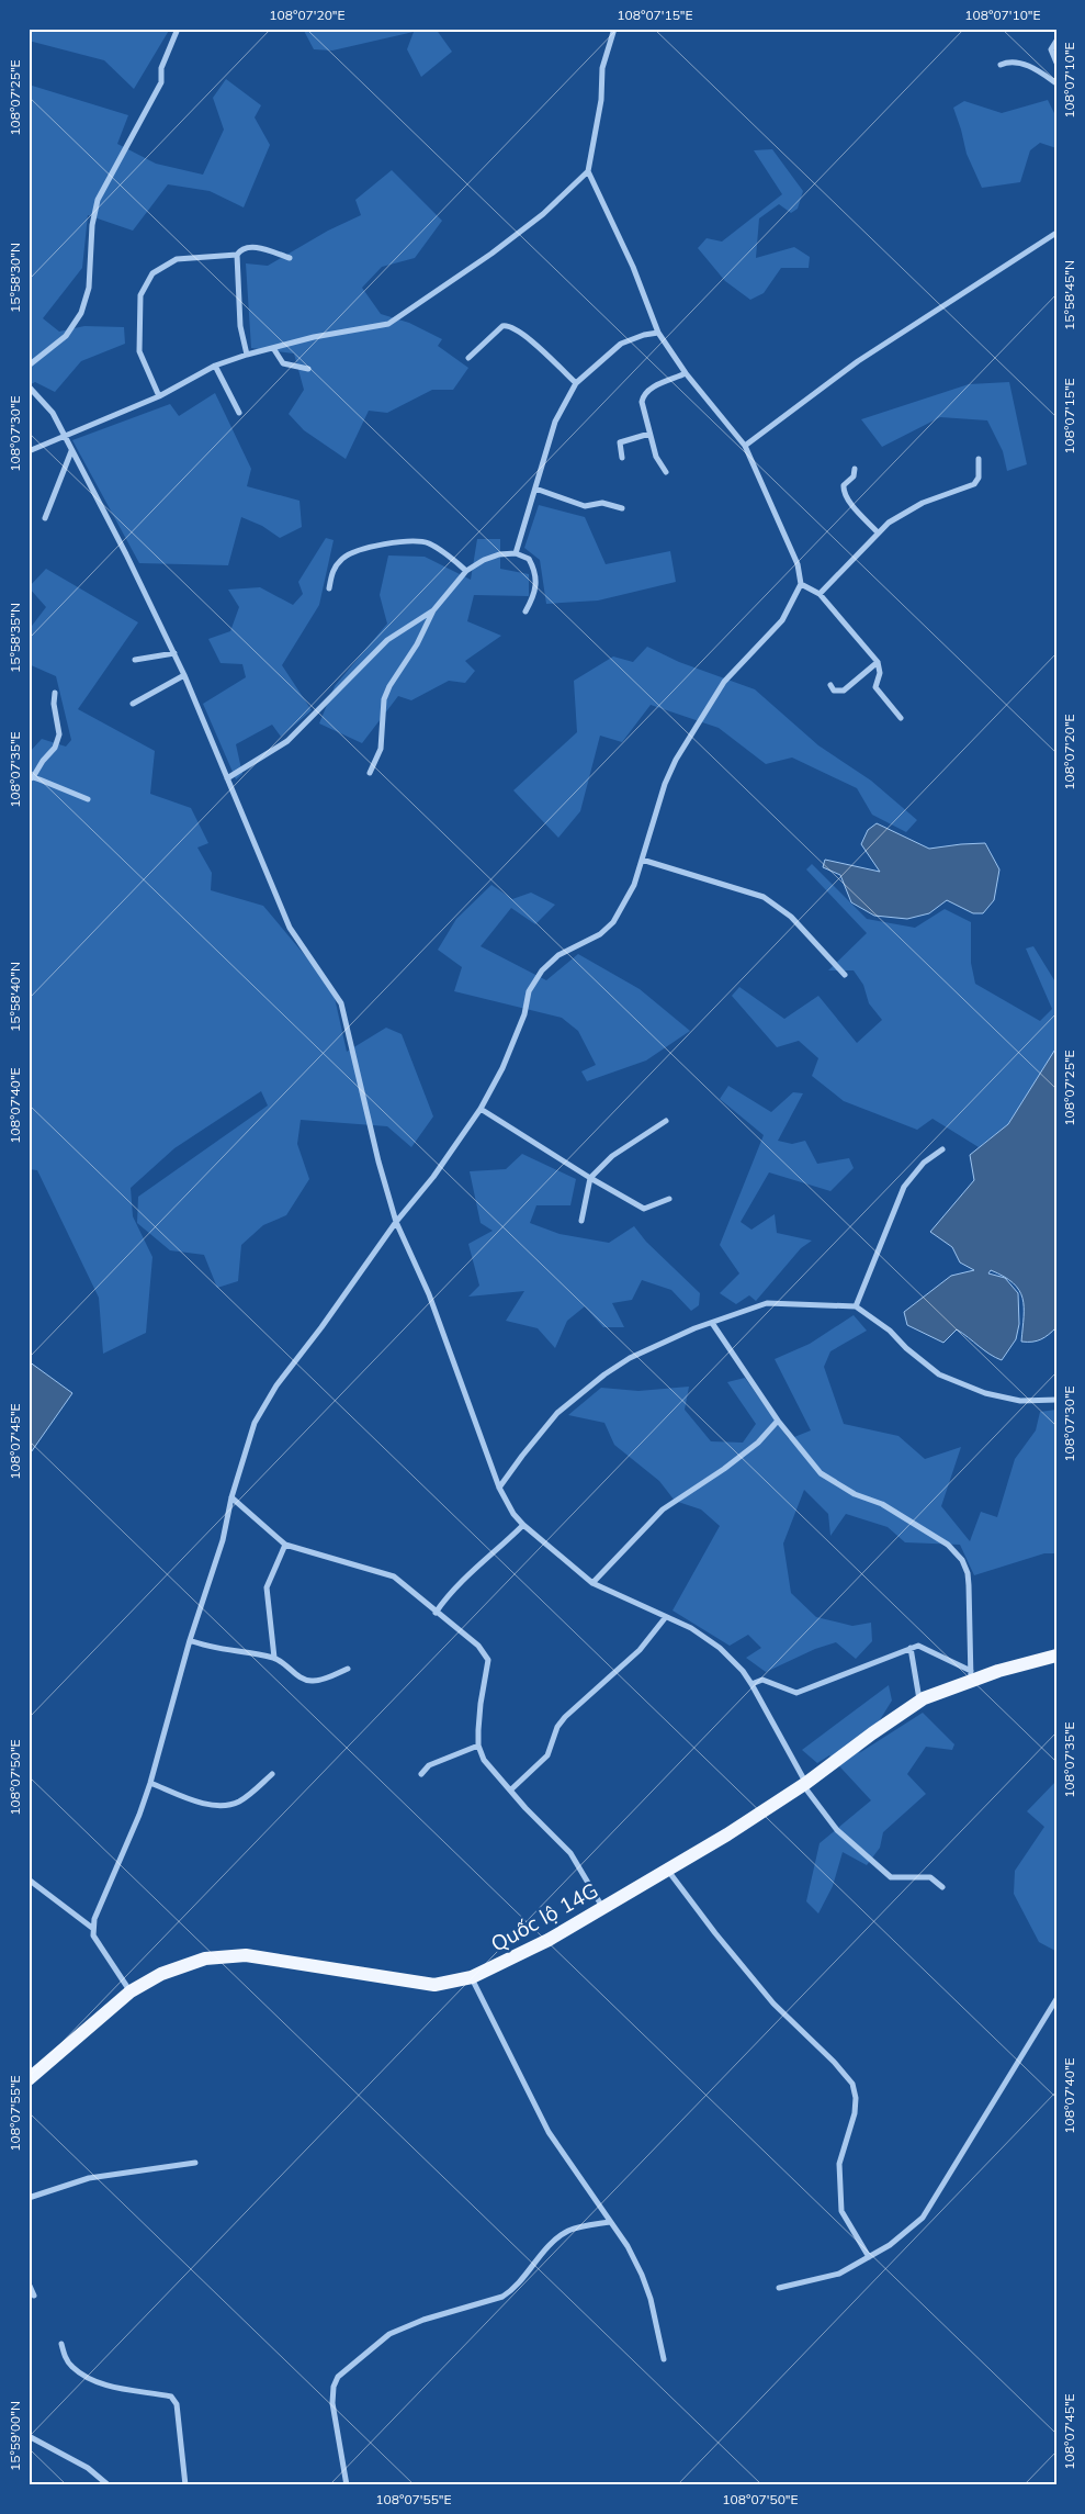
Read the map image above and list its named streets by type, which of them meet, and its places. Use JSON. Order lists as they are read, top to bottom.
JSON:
{
  "streets": {
    "main road": ["Quốc lộ 14G"]
  },
  "coordinates": [
    "108°07'20\"E",
    "108°07'15\"E",
    "108°07'10\"E",
    "108°07'25\"E",
    "15°58'30\"N",
    "15°58'45\"N",
    "108°07'30\"E",
    "15°58'35\"N",
    "108°07'35\"E",
    "15°58'40\"N",
    "108°07'40\"E",
    "108°07'45\"E",
    "108°07'50\"E",
    "108°07'55\"E",
    "15°59'00\"N"
  ]
}
